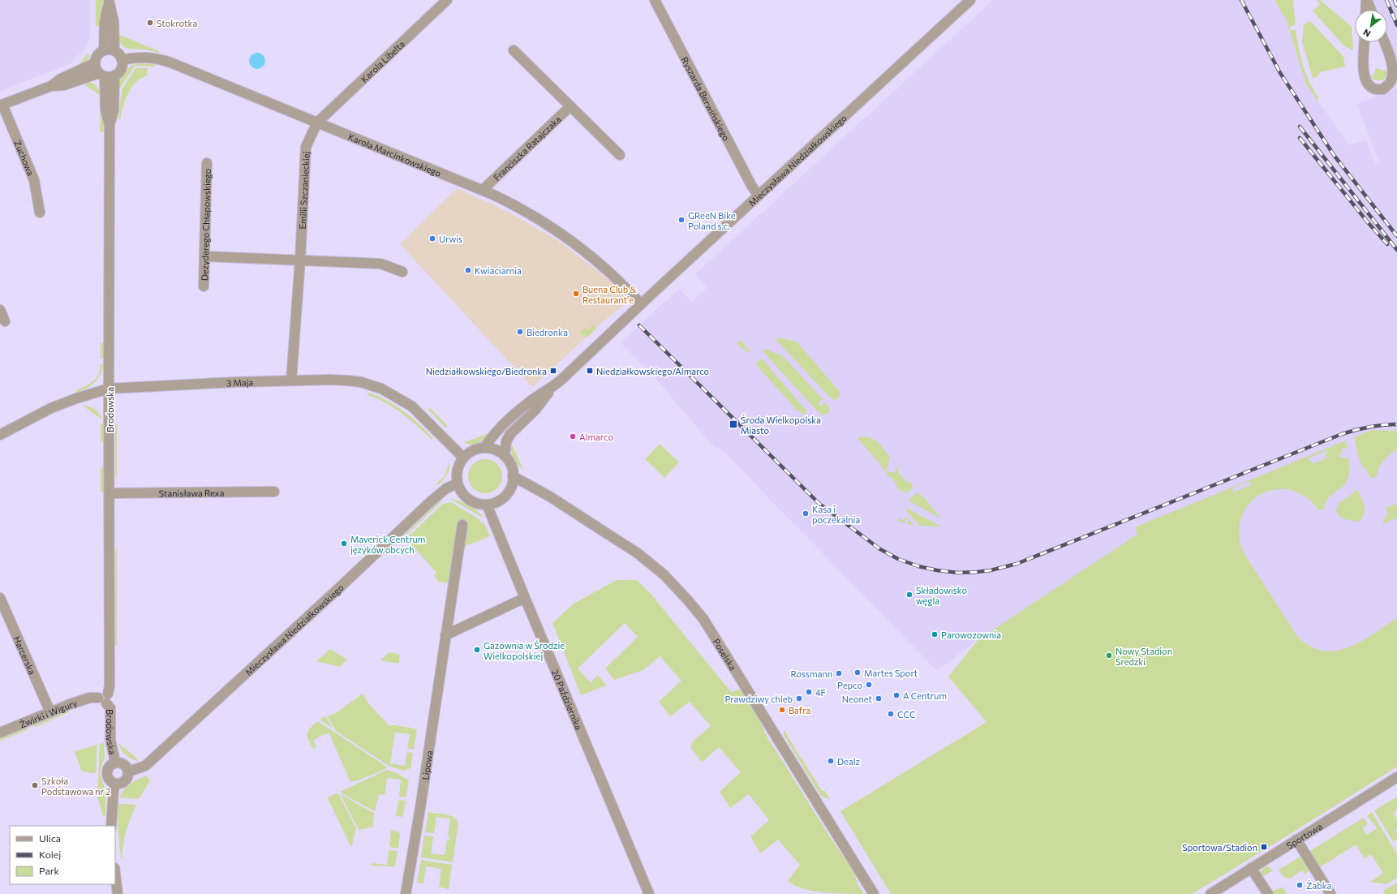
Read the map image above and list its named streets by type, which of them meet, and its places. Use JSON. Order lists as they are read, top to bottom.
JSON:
{
  "streets": {
    "street": [
      "Karola Libelta",
      "Ryszarda Berwińskiego",
      "Franciszka Ratajczaka",
      "Karola Marcinkowskiego",
      "Zuchowa",
      "Mieczysława Niedziałkowskiego",
      "Emilii Szczanieckiej",
      "Dezyderego Chłapowskiego",
      "3 Maja",
      "Brodowska",
      "Stanisława Rexa",
      "Harcerska",
      "Poselska",
      "20 Października",
      "Żwirki i Wigury",
      "Lipowa",
      "Sportowa"
    ]
  },
  "crossings": [
    ["Karola Libelta", "Karola Marcinkowskiego"],
    ["Karola Libelta", "Emilii Szczanieckiej"],
    ["Ryszarda Berwińskiego", "Mieczysława Niedziałkowskiego"],
    ["Franciszka Ratajczaka", "Karola Marcinkowskiego"],
    ["Karola Marcinkowskiego", "Mieczysława Niedziałkowskiego"],
    ["Karola Marcinkowskiego", "Emilii Szczanieckiej"],
    ["Karola Marcinkowskiego", "Brodowska"],
    ["Mieczysława Niedziałkowskiego", "3 Maja"],
    ["Mieczysława Niedziałkowskiego", "Brodowska"],
    ["Mieczysława Niedziałkowskiego", "Poselska"],
    ["Mieczysława Niedziałkowskiego", "20 Października"],
    ["Emilii Szczanieckiej", "3 Maja"],
    ["3 Maja", "Brodowska"],
    ["3 Maja", "Poselska"],
    ["3 Maja", "20 Października"],
    ["Brodowska", "Stanisława Rexa"],
    ["Brodowska", "Żwirki i Wigury"],
    ["Harcerska", "Żwirki i Wigury"],
    ["Poselska", "20 Października"]
  ],
  "places": {
    "other": [
      "Stokrotka",
      "GReeN Bike Poland s.c.",
      "Urwis",
      "Kwiaciarnia",
      "Buena Club & Restaurant'e",
      "Biedronka",
      "Almarco",
      "Kasa i poczekalnia",
      "Maverick Centrum języków obcych",
      "Składowisko węgla",
      "Parowozownia",
      "Gazownia w Środzie Wielkopolskiej",
      "Nowy Stadion Średzki",
      "Martes Sport",
      "Rossmann",
      "Pepco",
      "4F",
      "A Centrum",
      "Prawdziwy chleb",
      "Neonet",
      "Bafra",
      "CCC",
      "Dealz",
      "Szkoła Podstawowa nr 2",
      "Żabka"
    ],
    "transit": [
      "Niedziałkowskiego/Biedronka",
      "Niedziałkowskiego/Almarco",
      "Środa Wielkopolska Miasto",
      "Sportowa/Stadion"
    ]
  },
  "legend": ["Ulica", "Kolej", "Park"],
  "north": "bottom left"
}
